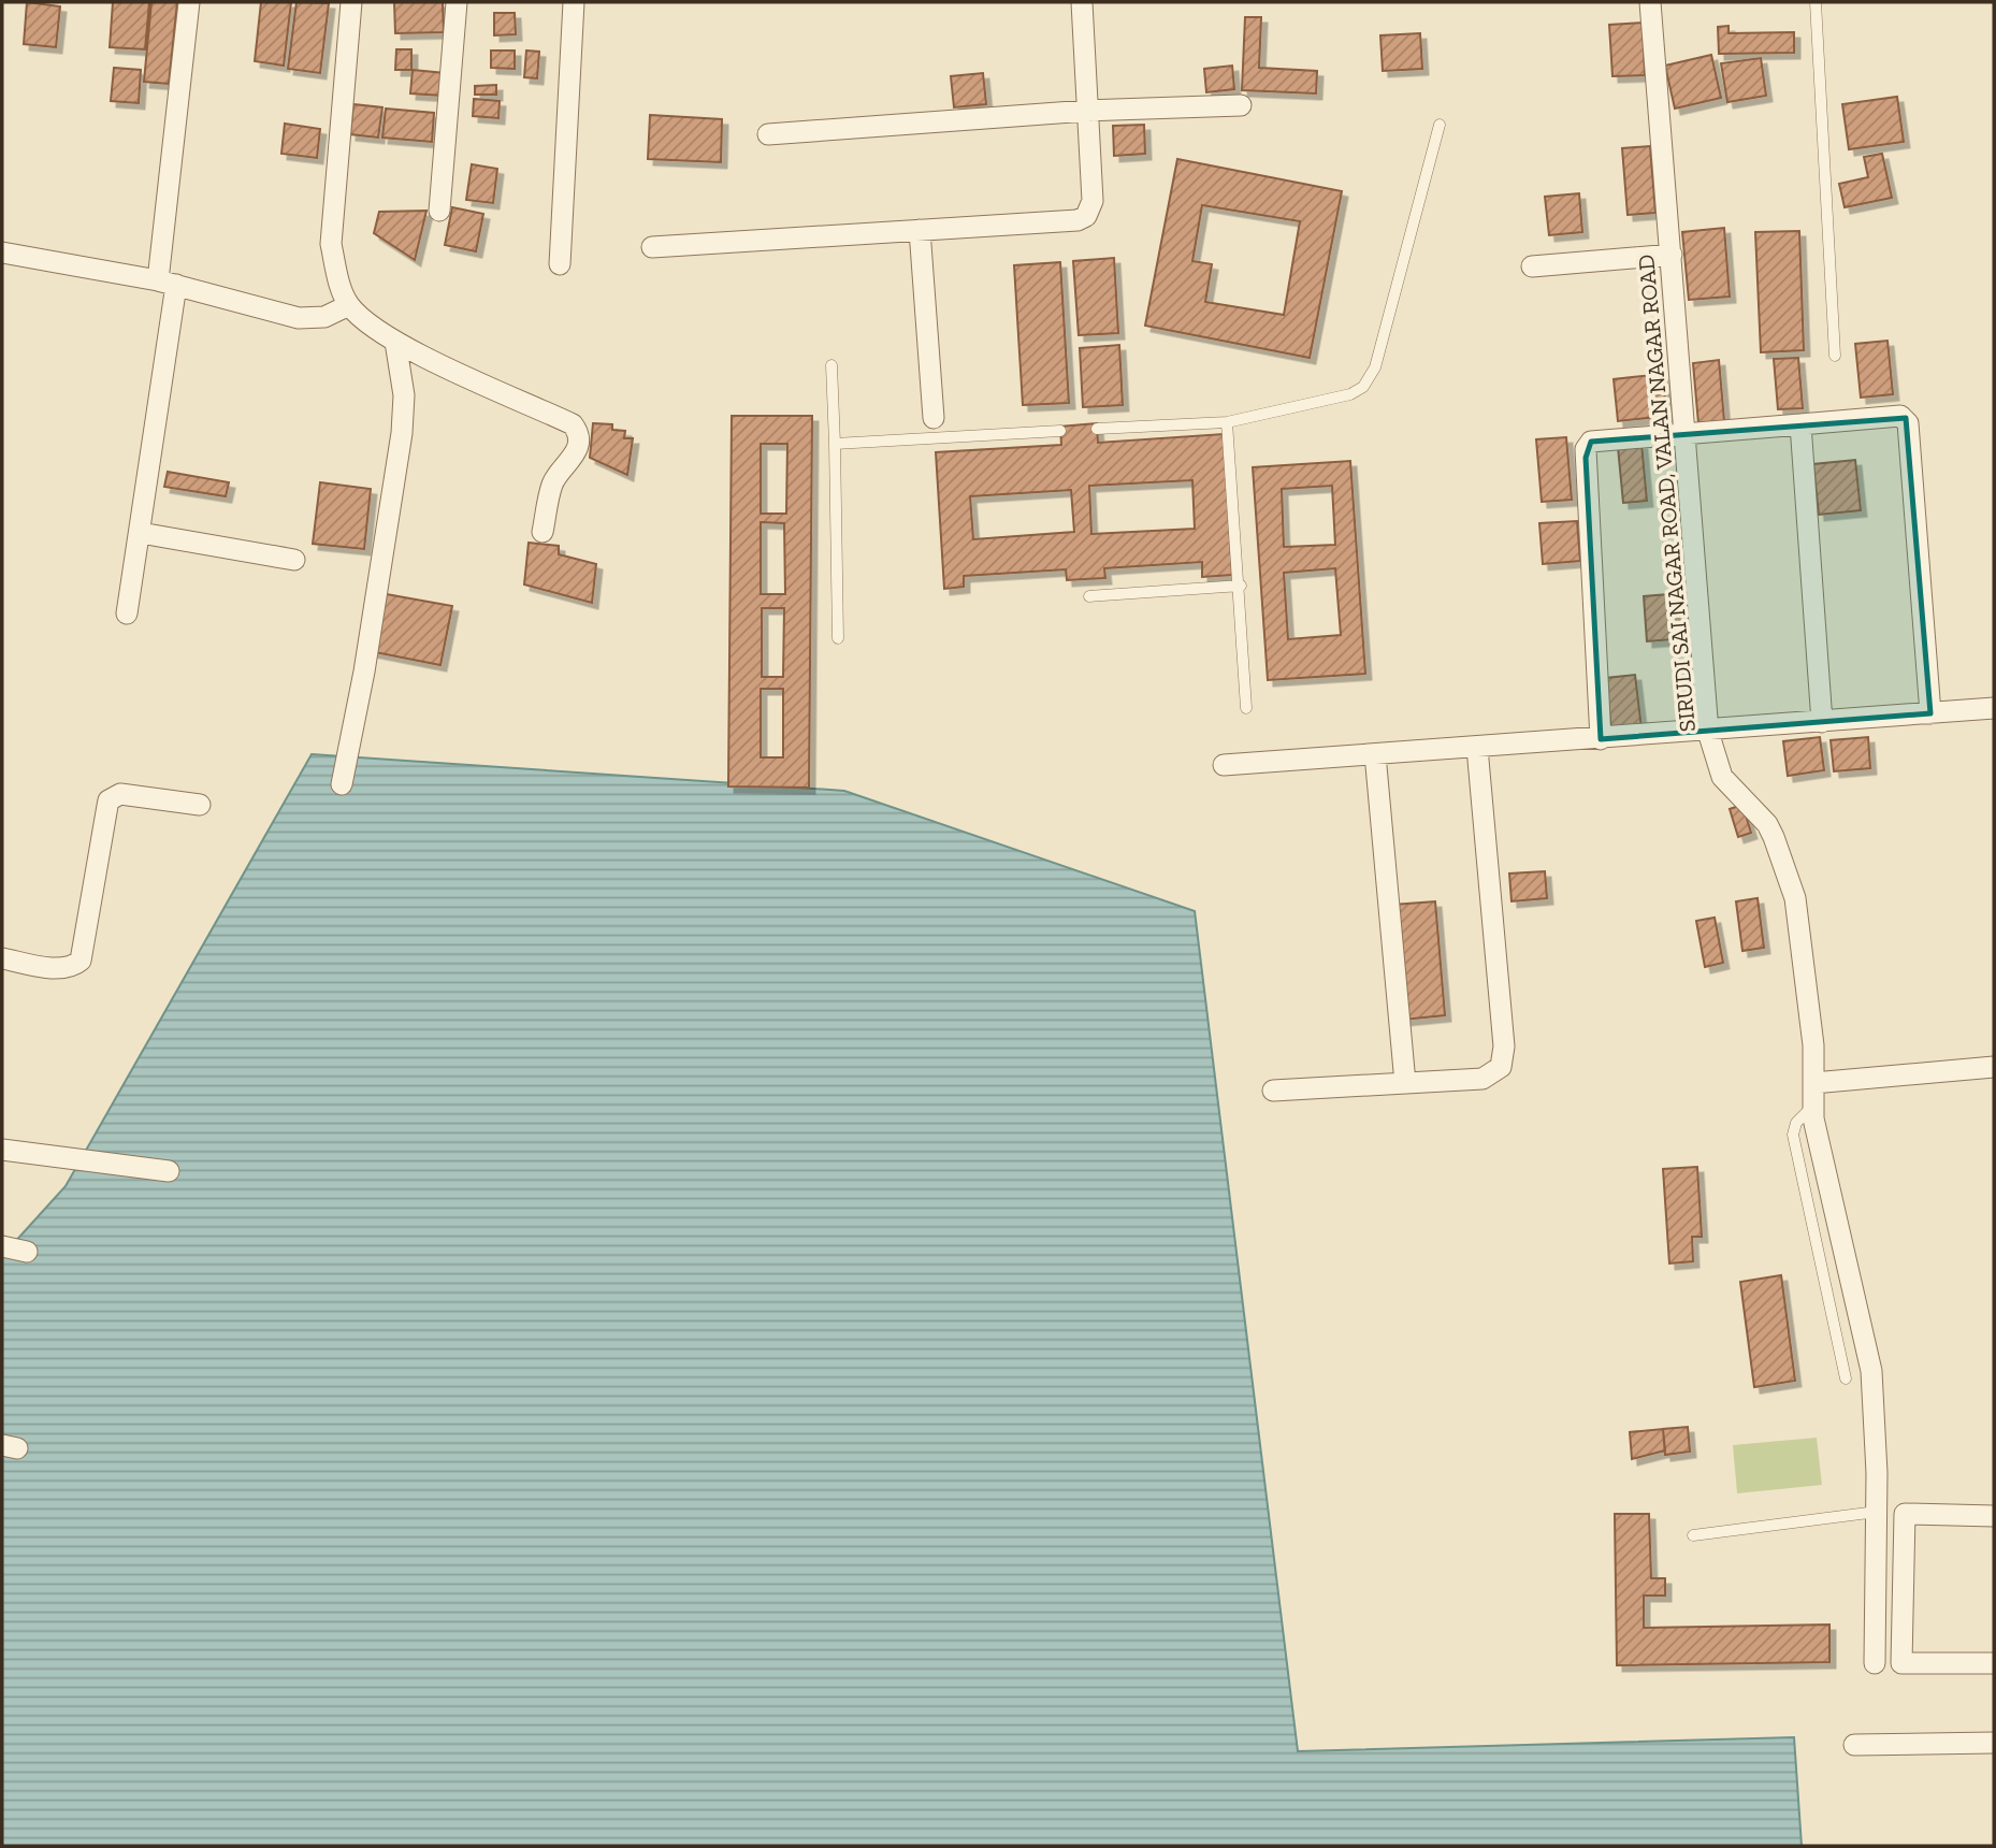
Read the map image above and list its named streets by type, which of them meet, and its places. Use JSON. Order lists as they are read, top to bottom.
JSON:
{
  "streets": {
    "street": ["SIRUDI SAI NAGAR ROAD, VALAN NAGAR ROAD"]
  }
}
